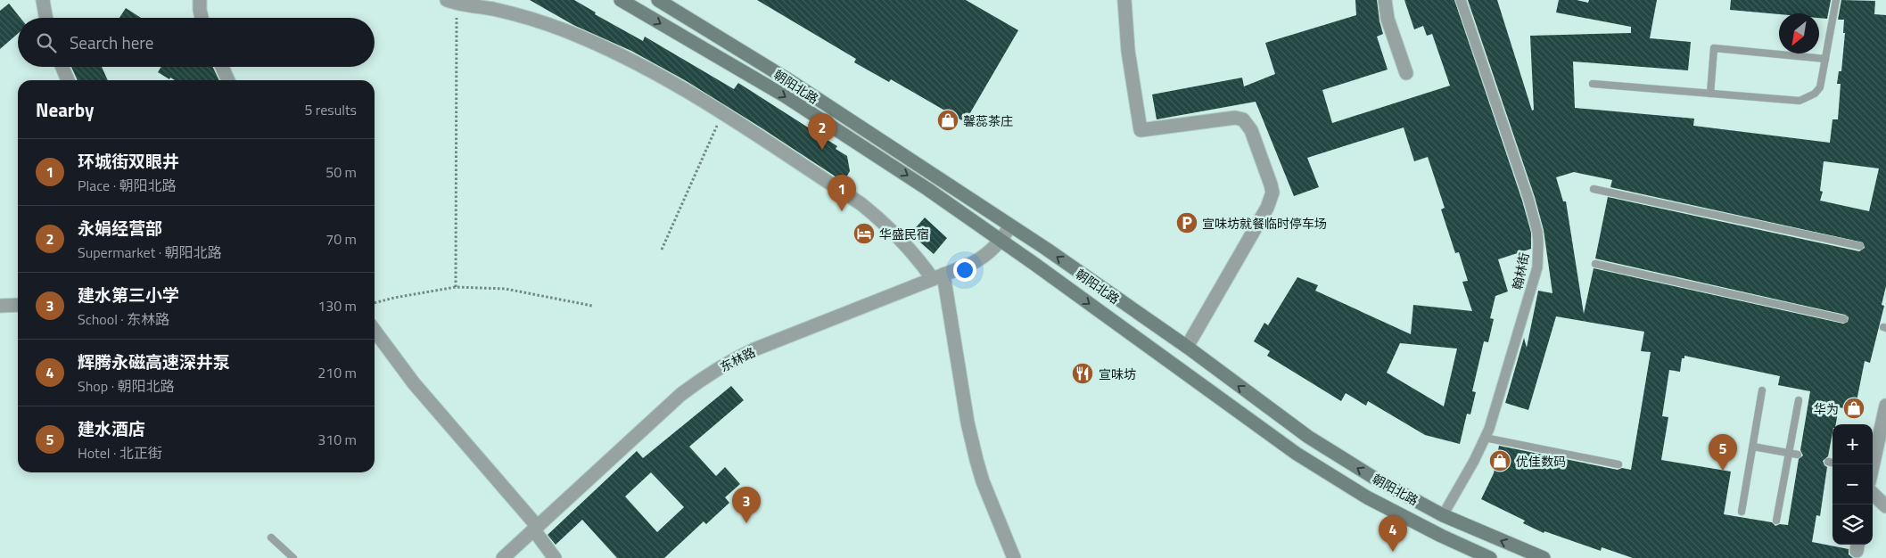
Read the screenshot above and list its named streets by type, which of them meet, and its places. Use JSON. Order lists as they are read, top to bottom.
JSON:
{
  "streets": {
    "main road": ["朝阳北路"],
    "street": ["翰林街", "东林路"]
  },
  "crossings": [
    ["朝阳北路", "翰林街"],
    ["朝阳北路", "东林路"]
  ],
  "places": {
    "shop": ["馨蕊茶庄", "华为", "优佳数码"],
    "parking": ["宣味坊就餐临时停车场"],
    "hotel": ["华盛民宿"],
    "restaurant": ["宣味坊"]
  },
  "north": "bottom left",
  "page": {
    "search": "Search here",
    "heading": ["Nearby", "5 results"],
    "pins": [
      "2",
      "1",
      "5",
      "3",
      "4"
    ],
    "list": [
      {
        "mark": "1",
        "name": "环城街双眼井",
        "note": "Place · 朝阳北路",
        "value": "50 m"
      },
      {
        "mark": "2",
        "name": "永娟经营部",
        "note": "Supermarket · 朝阳北路",
        "value": "70 m"
      },
      {
        "mark": "3",
        "name": "建水第三小学",
        "note": "School · 东林路",
        "value": "130 m"
      },
      {
        "mark": "4",
        "name": "辉腾永磁高速深井泵",
        "note": "Shop · 朝阳北路",
        "value": "210 m"
      },
      {
        "mark": "5",
        "name": "建水酒店",
        "note": "Hotel · 北正街",
        "value": "310 m"
      }
    ],
    "map_buttons": ["+", "−"]
  }
}
